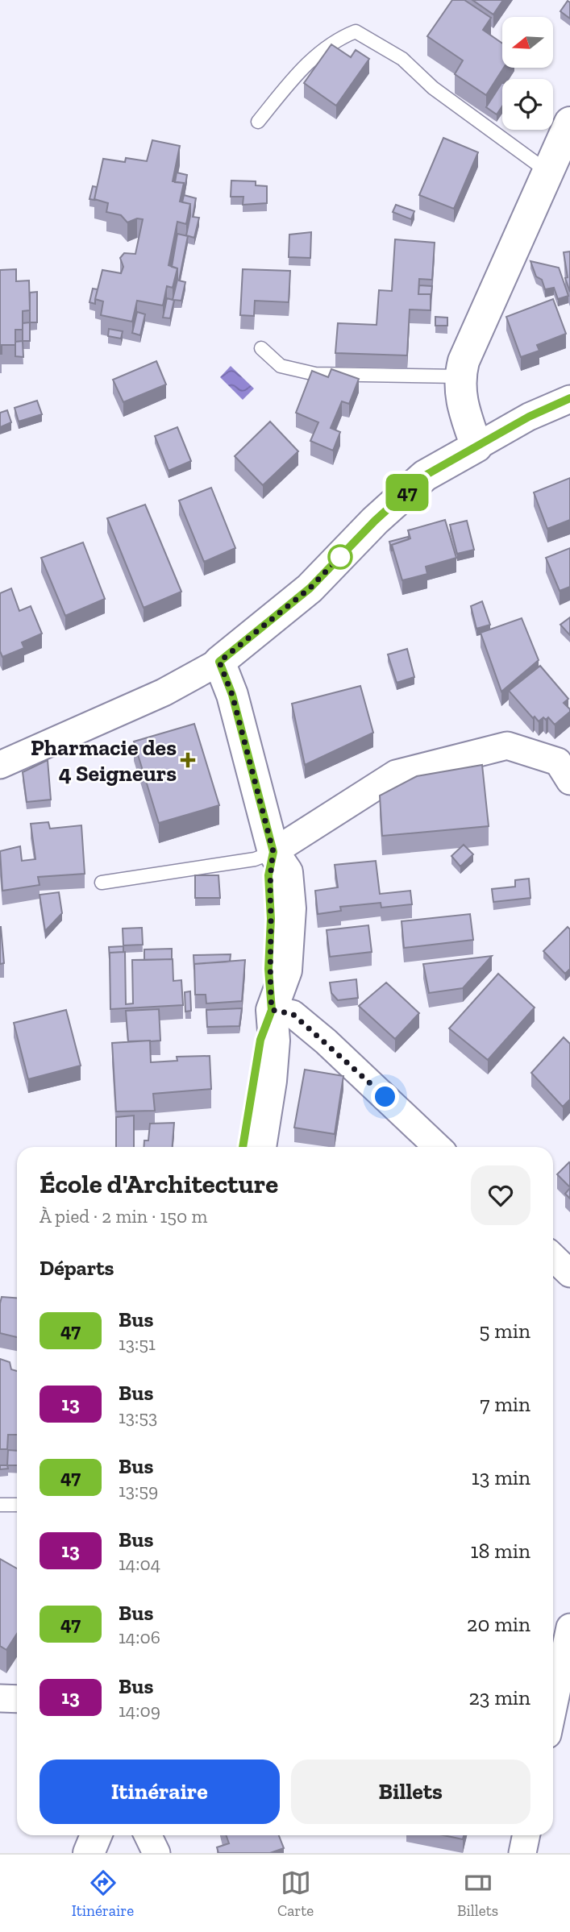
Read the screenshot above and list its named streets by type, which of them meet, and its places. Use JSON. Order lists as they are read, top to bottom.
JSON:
{
  "places": {
    "health": ["Pharmacie des 4 Seigneurs"]
  },
  "lines": ["bus line 47"],
  "north": "left",
  "page": {
    "on_map": "47",
    "heading": [
      ["École d'Architecture", "À pied · 2 min · 150 m"],
      "Départs"
    ],
    "list": [
      {
        "mark": "47",
        "name": "Bus",
        "note": "13:51",
        "value": "5 min"
      },
      {
        "mark": "13",
        "name": "Bus",
        "note": "13:53",
        "value": "7 min"
      },
      {
        "mark": "47",
        "name": "Bus",
        "note": "13:59",
        "value": "13 min"
      },
      {
        "mark": "13",
        "name": "Bus",
        "note": "14:04",
        "value": "18 min"
      },
      {
        "mark": "47",
        "name": "Bus",
        "note": "14:06",
        "value": "20 min"
      },
      {
        "mark": "13",
        "name": "Bus",
        "note": "14:09",
        "value": "23 min"
      }
    ],
    "buttons": ["Itinéraire", "Billets"],
    "tabs": ["Itinéraire", "Carte", "Billets"]
  }
}
